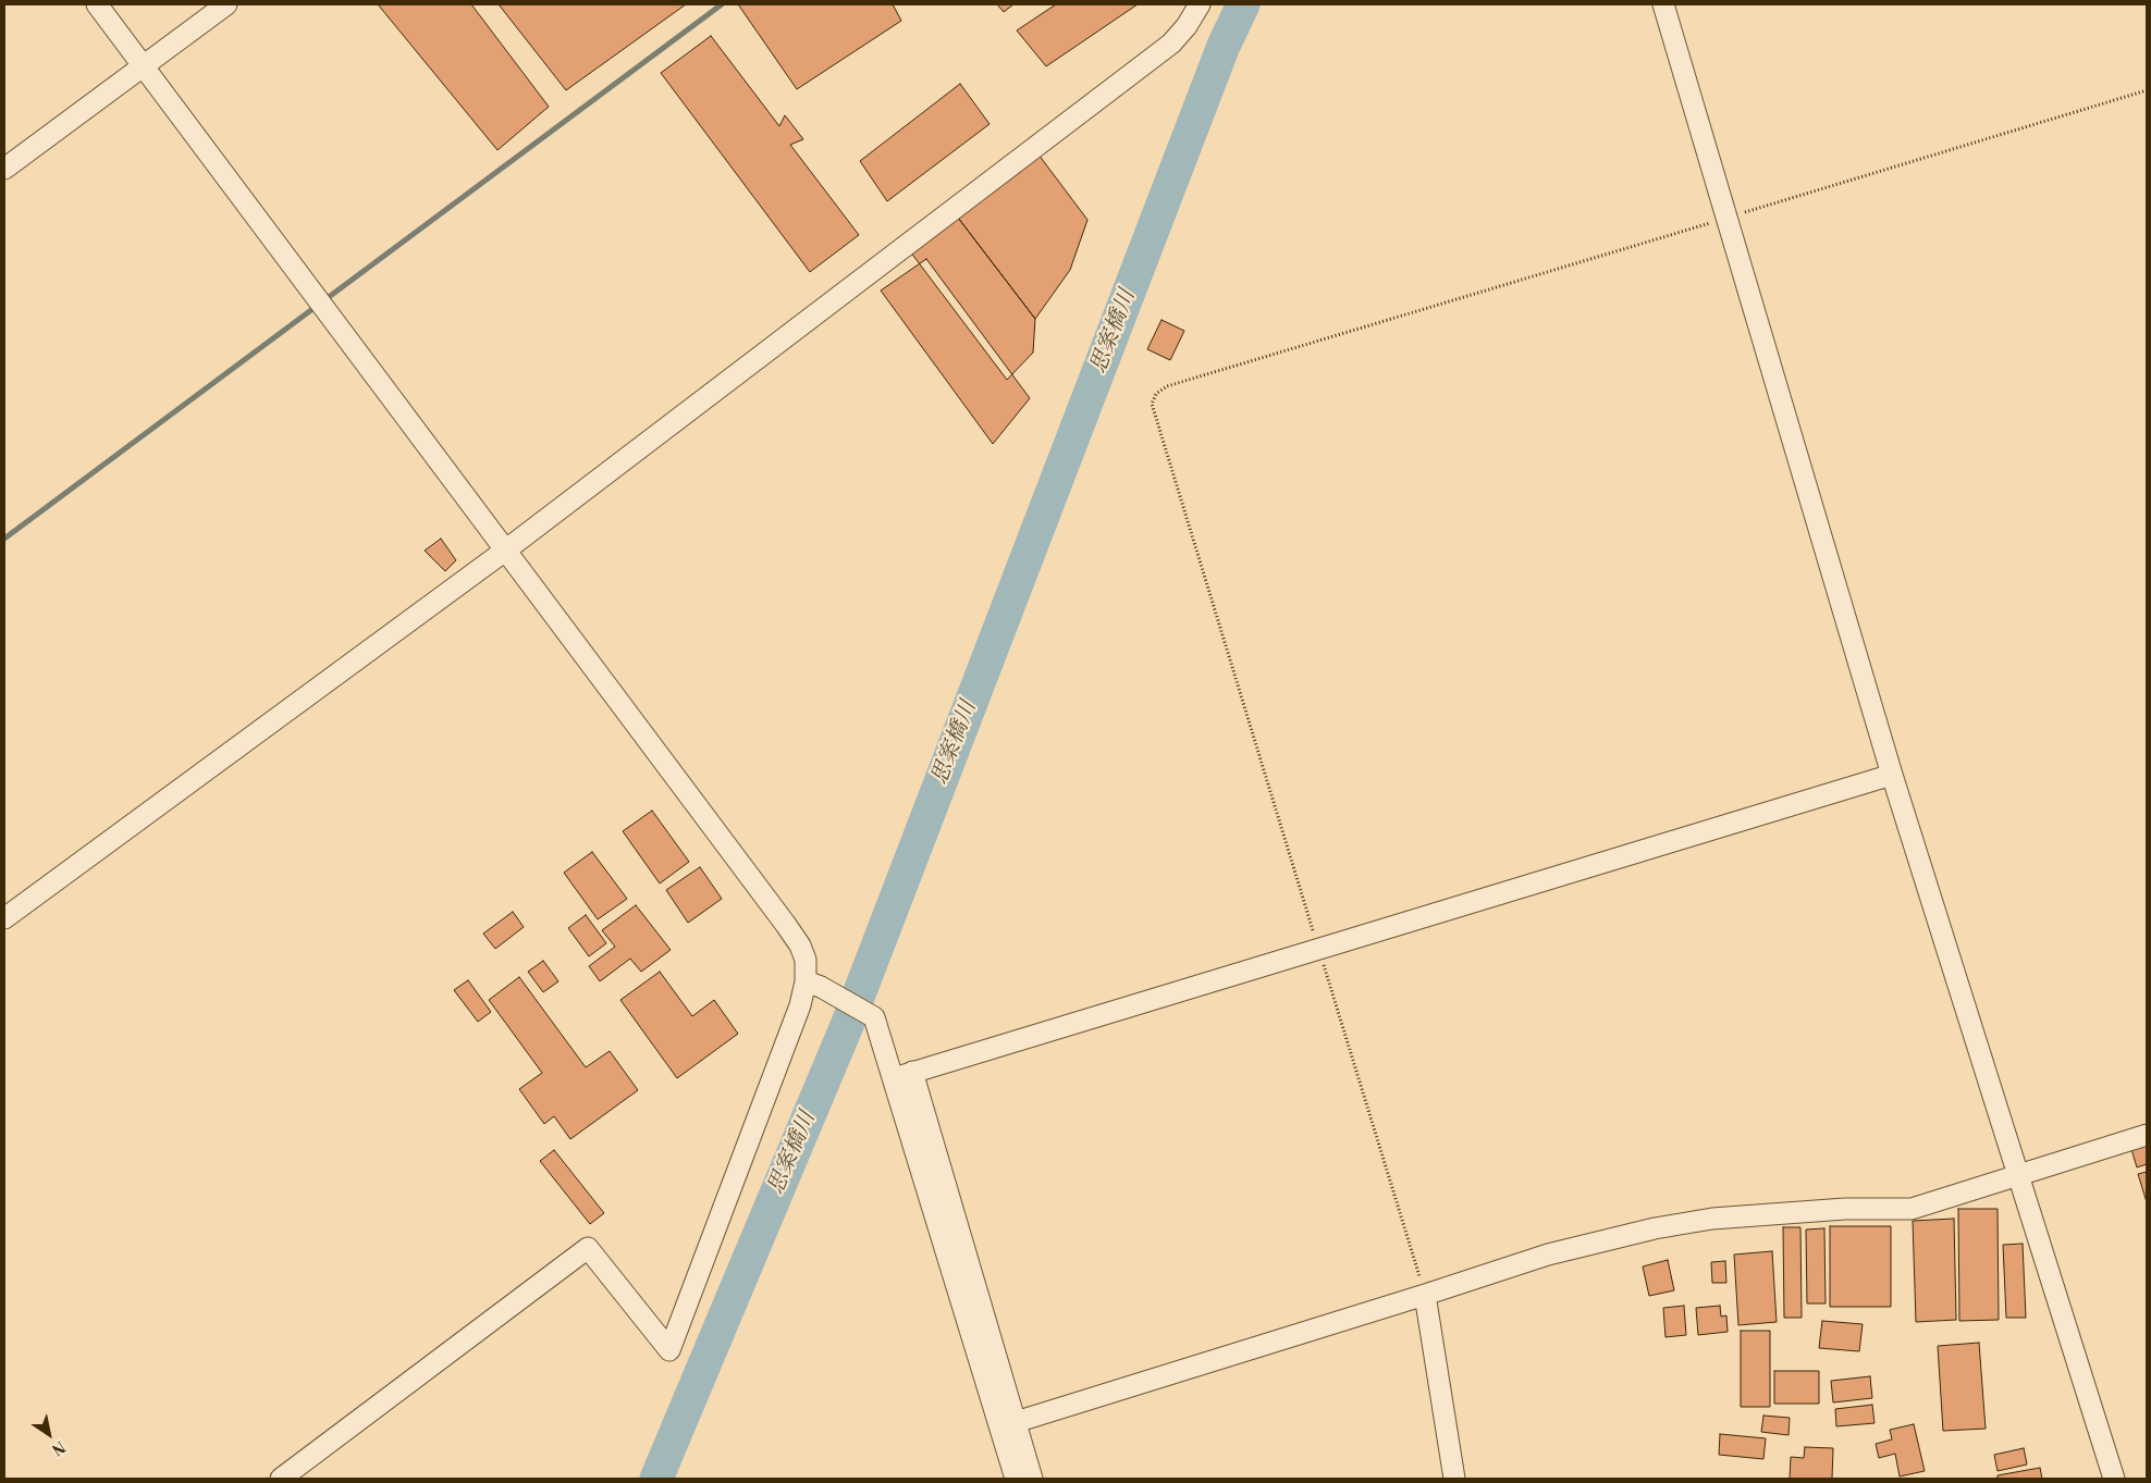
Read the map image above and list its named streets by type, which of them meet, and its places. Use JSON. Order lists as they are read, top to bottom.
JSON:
{
  "water": ["思案橋川"],
  "north": "bottom right"
}
